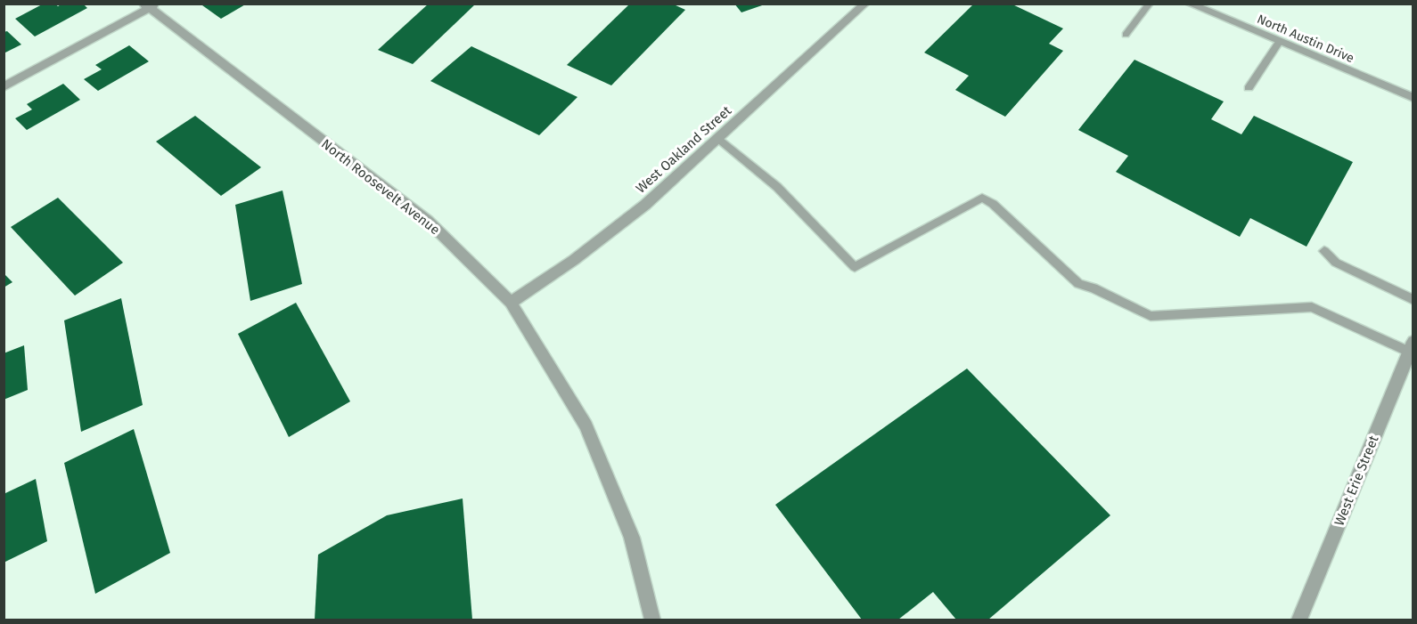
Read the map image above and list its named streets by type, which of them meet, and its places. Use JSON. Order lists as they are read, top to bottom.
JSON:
{
  "streets": {
    "street": [
      "North Austin Drive",
      "West Oakland Street",
      "North Roosevelt Avenue",
      "West Erie Street"
    ]
  },
  "crossings": [
    ["West Oakland Street", "North Roosevelt Avenue"]
  ]
}
